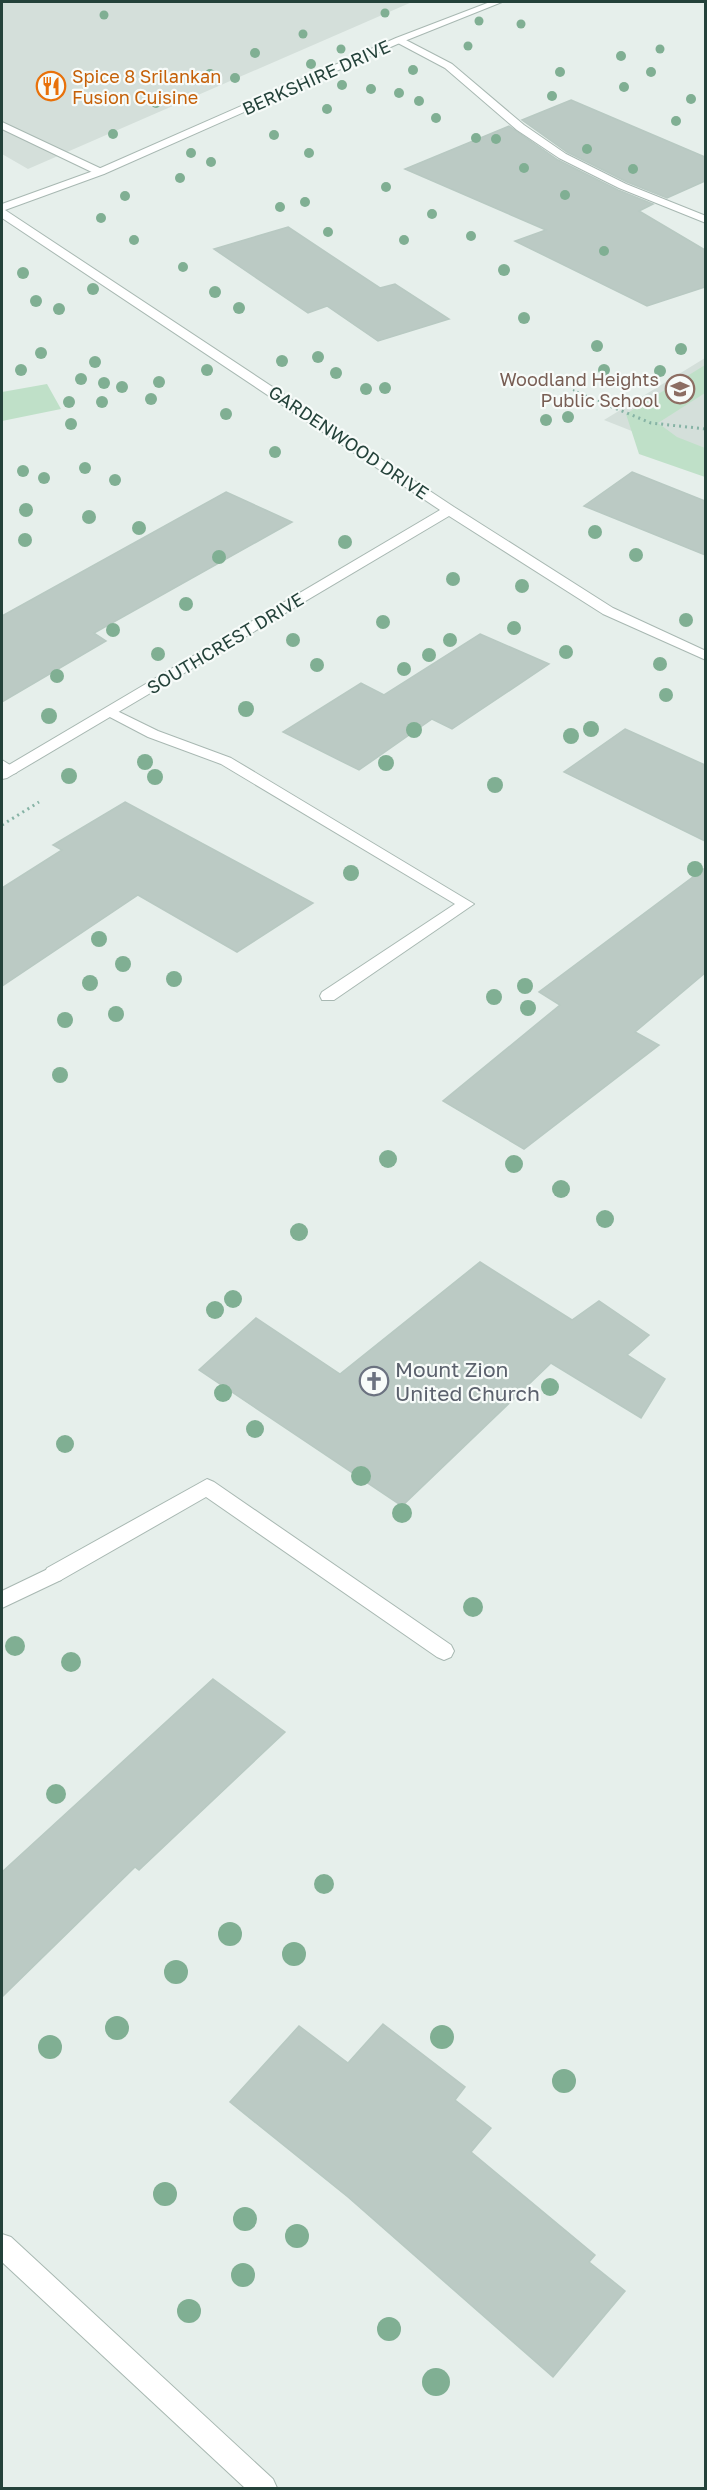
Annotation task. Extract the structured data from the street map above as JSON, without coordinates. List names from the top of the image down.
{
  "streets": {
    "street": ["BERKSHIRE DRIVE", "GARDENWOOD DRIVE", "SOUTHCREST DRIVE"]
  },
  "crossings": [
    ["GARDENWOOD DRIVE", "SOUTHCREST DRIVE"]
  ],
  "places": {
    "restaurant": ["Spice 8 Srilankan Fusion Cuisine"],
    "school or university": ["Woodland Heights Public School"],
    "church": ["Mount Zion United Church"]
  }
}
